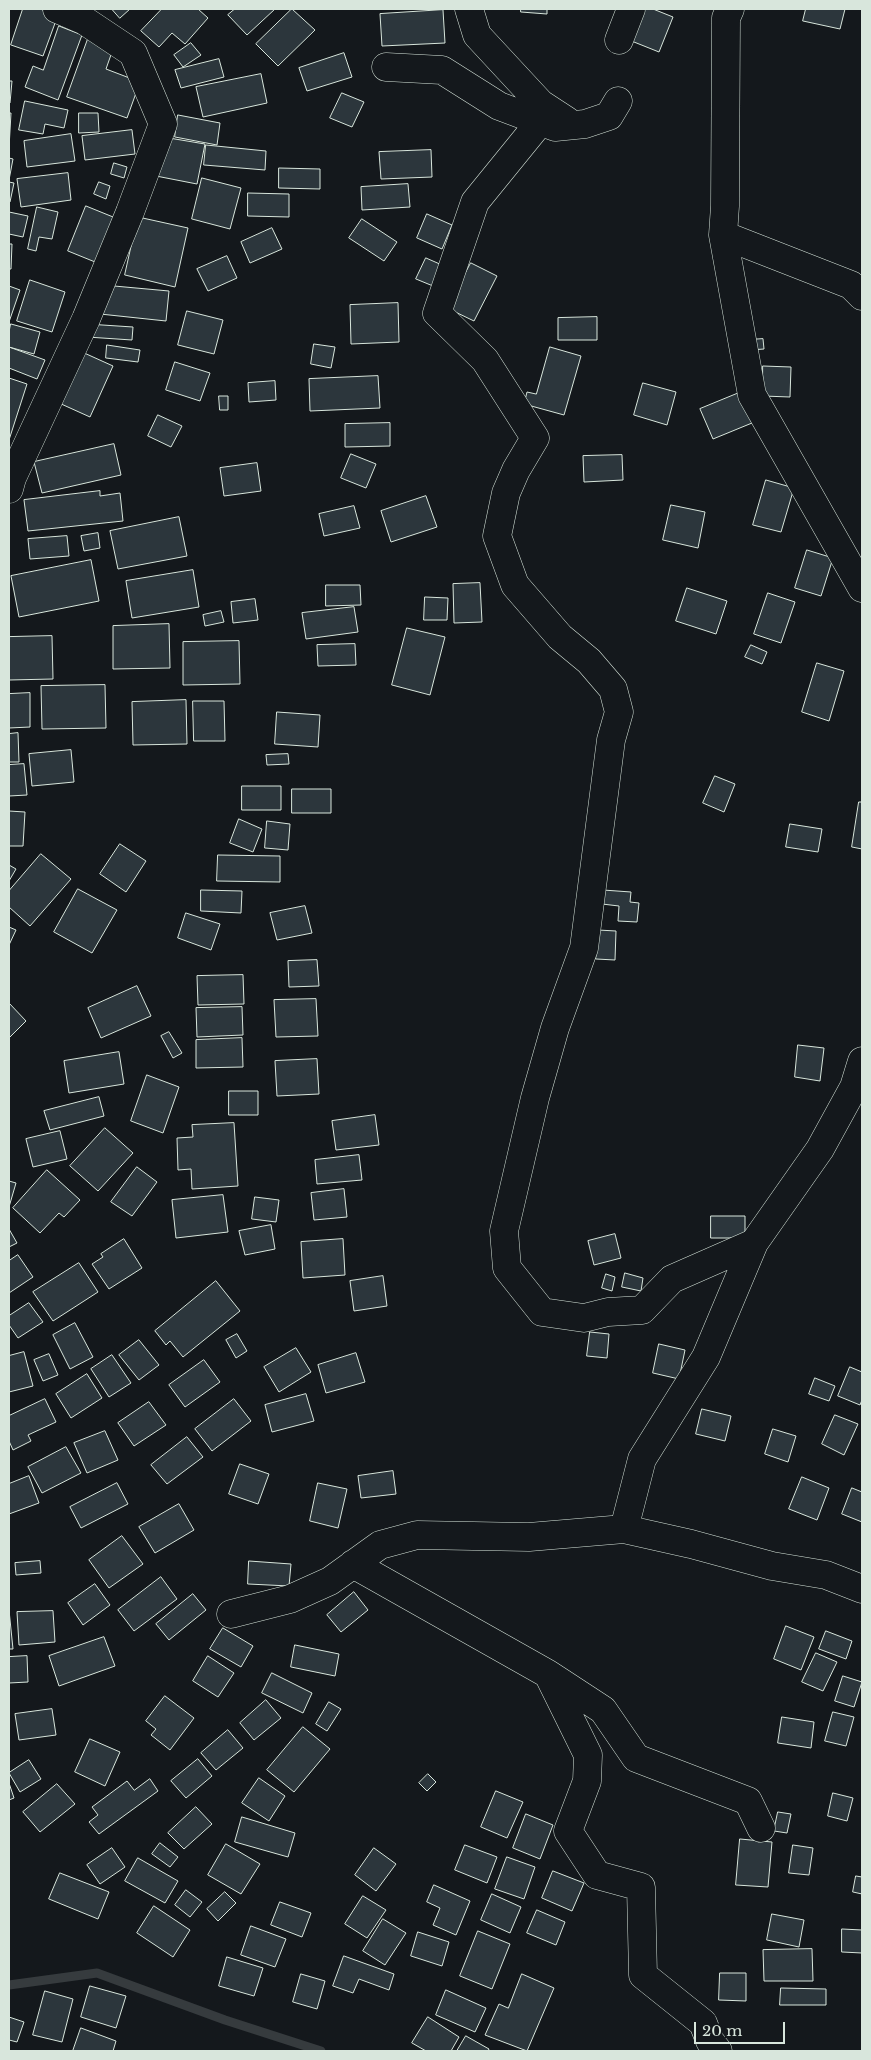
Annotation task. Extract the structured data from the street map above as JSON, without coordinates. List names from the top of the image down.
{
  "scale_bar": "20 m"
}
